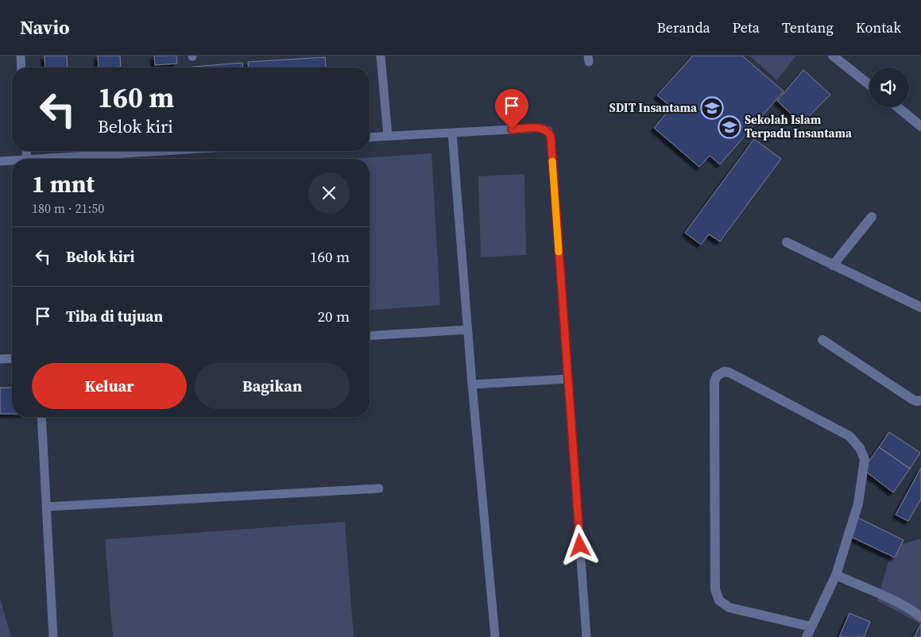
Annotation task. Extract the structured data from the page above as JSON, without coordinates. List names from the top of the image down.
{
  "places": {
    "school or university": ["SDIT Insantama", "Sekolah Islam Terpadu Insantama"]
  },
  "page": {
    "header": "Navio",
    "nav": [
      "Beranda",
      "Peta",
      "Tentang",
      "Kontak"
    ],
    "turn": ["160 m", "Belok kiri"],
    "heading": ["1 mnt", "180 m · 21:50"],
    "list": [
      {
        "name": "Belok kiri",
        "value": "160 m"
      },
      {
        "name": "Tiba di tujuan",
        "value": "20 m"
      }
    ],
    "buttons": ["Keluar", "Bagikan"]
  }
}
